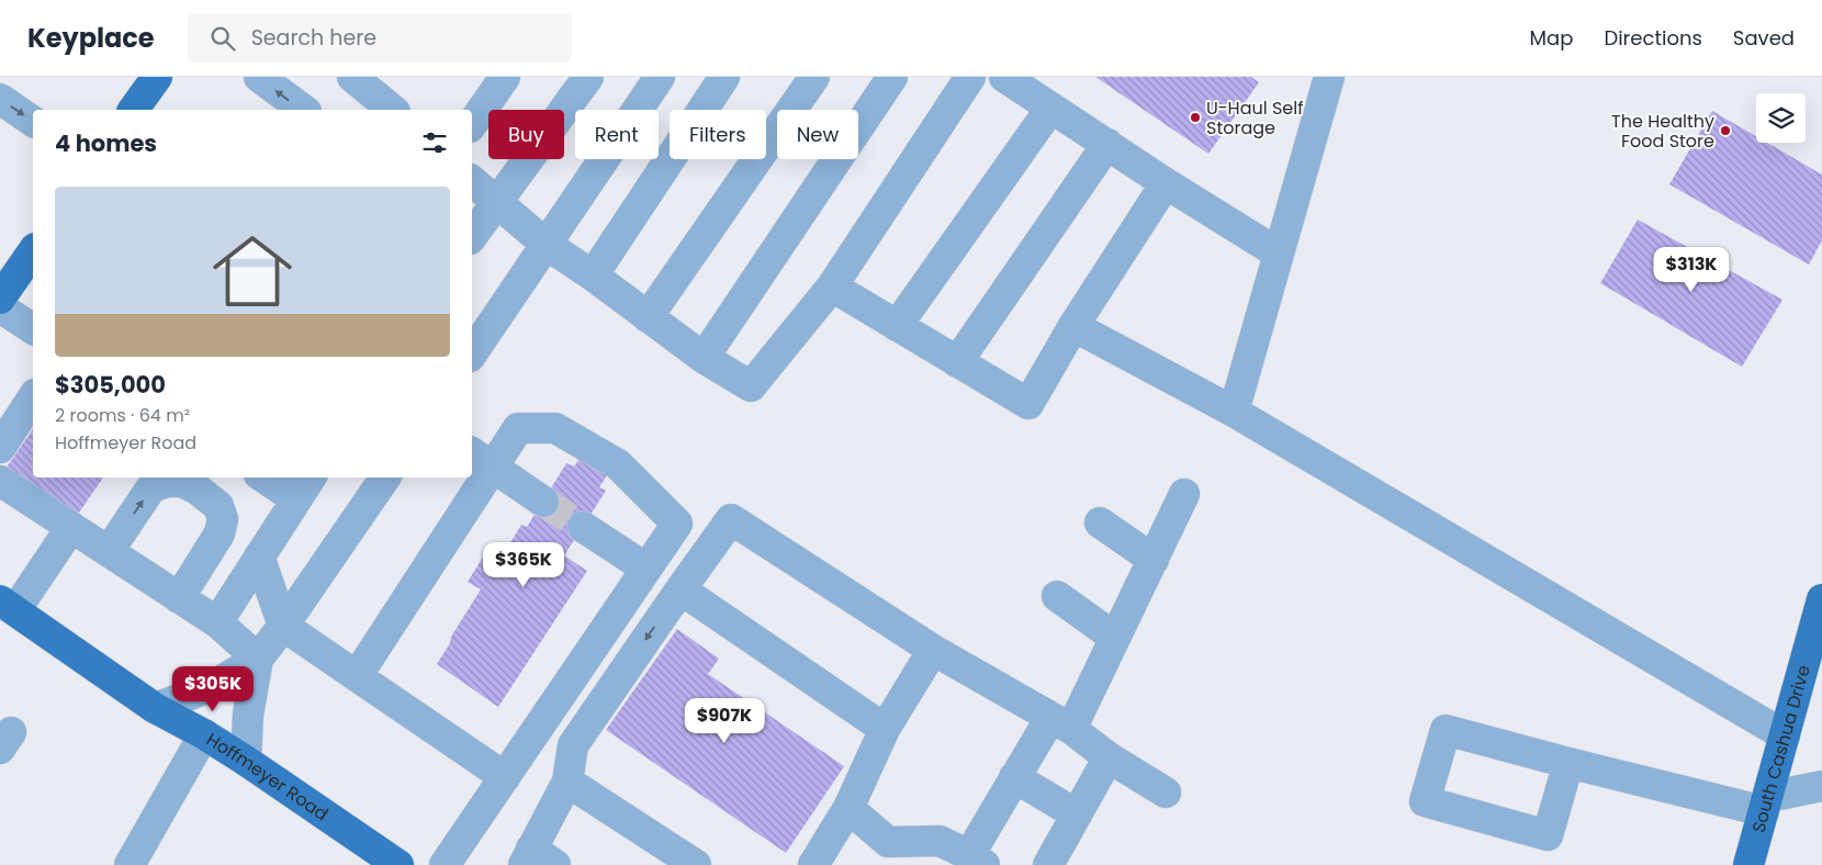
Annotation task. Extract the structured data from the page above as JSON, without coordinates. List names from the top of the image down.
{
  "streets": {
    "main road": ["South Cashua Drive", "Hoffmeyer Road"]
  },
  "places": ["U-Haul Self Storage", "The Healthy Food Store"],
  "page": {
    "header": "Keyplace",
    "search": "Search here",
    "nav": ["Map", "Directions", "Saved"],
    "chip": [
      "Buy",
      "Rent",
      "Filters",
      "New"
    ],
    "heading": "4 homes",
    "list": [
      {
        "name": "$305,000",
        "note": "2 rooms · 64 m² · Hoffmeyer Road"
      }
    ],
    "price": [
      "$313K",
      "$365K",
      "$305K",
      "$907K"
    ]
  }
}
